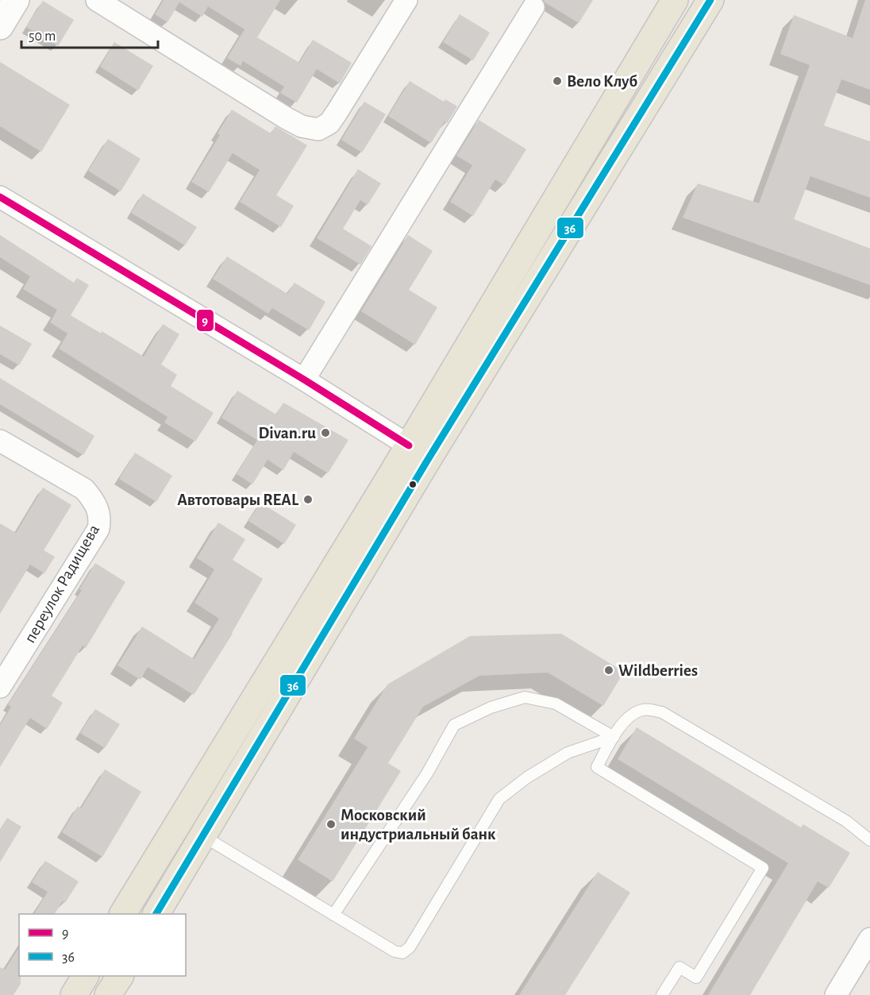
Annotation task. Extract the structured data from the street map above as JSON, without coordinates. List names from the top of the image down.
{
  "streets": {
    "street": ["переулок Радищева"]
  },
  "places": [
    "Вело Клуб",
    "Divan.ru",
    "Автотовары REAL",
    "Wildberries",
    "Московский индустриальный банк"
  ],
  "lines": ["transit line 36", "transit line 9"],
  "legend": ["9", "36"],
  "scale_bar": "50 m"
}
